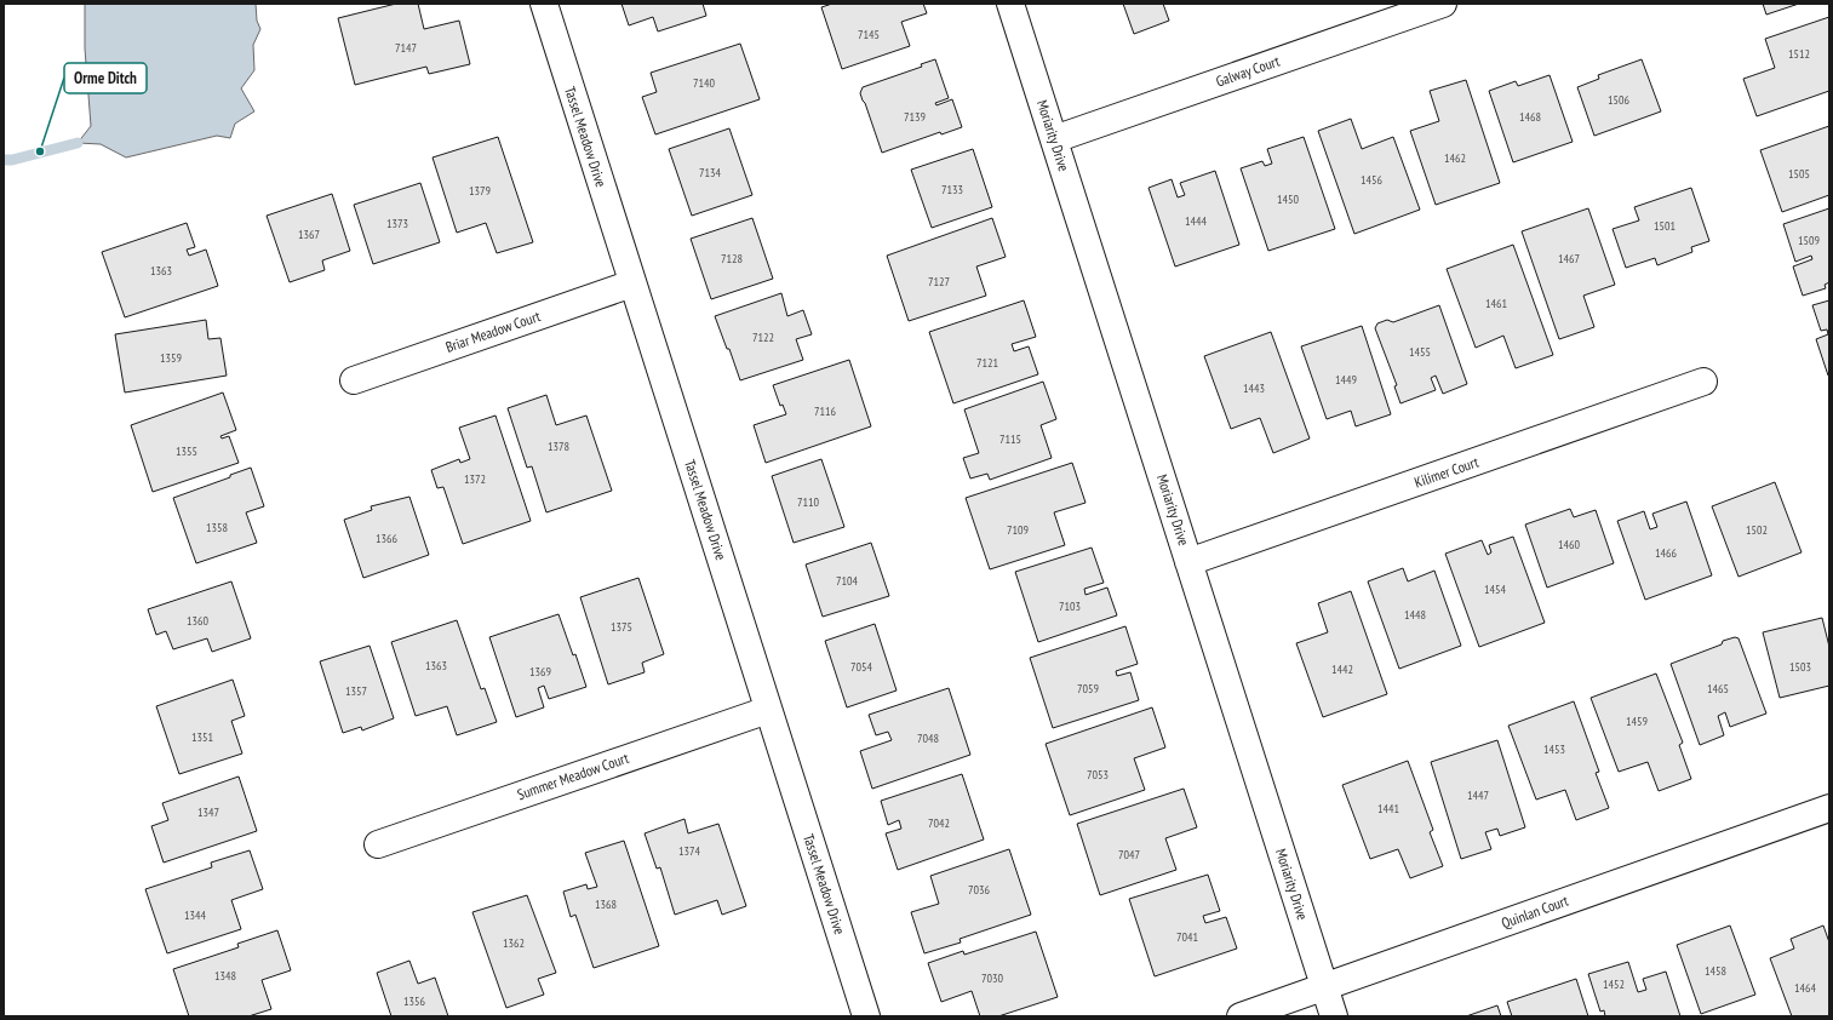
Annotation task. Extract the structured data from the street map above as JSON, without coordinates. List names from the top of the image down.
{
  "streets": {
    "street": [
      "Galway Court",
      "Moriarity Drive",
      "Tassel Meadow Drive",
      "Briar Meadow Court",
      "Kilimer Court",
      "Summer Meadow Court",
      "Quinlan Court"
    ]
  },
  "crossings": [
    ["Galway Court", "Moriarity Drive"],
    ["Moriarity Drive", "Kilimer Court"],
    ["Moriarity Drive", "Quinlan Court"],
    ["Tassel Meadow Drive", "Briar Meadow Court"],
    ["Tassel Meadow Drive", "Summer Meadow Court"]
  ],
  "places": ["Orme Ditch"],
  "house_numbers": [
    "7145",
    "7147",
    "1512",
    "7140",
    "1506",
    "7139",
    "1468",
    "1462",
    "7134",
    "1505",
    "1456",
    "7133",
    "1379",
    "1450",
    "1444",
    "1373",
    "1501",
    "1367",
    "1509",
    "7128",
    "1467",
    "1363",
    "7127",
    "1461",
    "7122",
    "1455",
    "1359",
    "7121",
    "1449",
    "1443",
    "7116",
    "7115",
    "1378",
    "1355",
    "1372",
    "7110",
    "1358",
    "7109",
    "1502",
    "1366",
    "1460",
    "1466",
    "7104",
    "1454",
    "7103",
    "1448",
    "1360",
    "1375",
    "1363",
    "7054",
    "1503",
    "1442",
    "1369",
    "7059",
    "1465",
    "1357",
    "1459",
    "1351",
    "7048",
    "1453",
    "7053",
    "1447",
    "1441",
    "1347",
    "7042",
    "1374",
    "7047",
    "7036",
    "1368",
    "1344",
    "7041",
    "1362",
    "1458",
    "1348",
    "7030",
    "1452",
    "1464",
    "1356"
  ]
}
